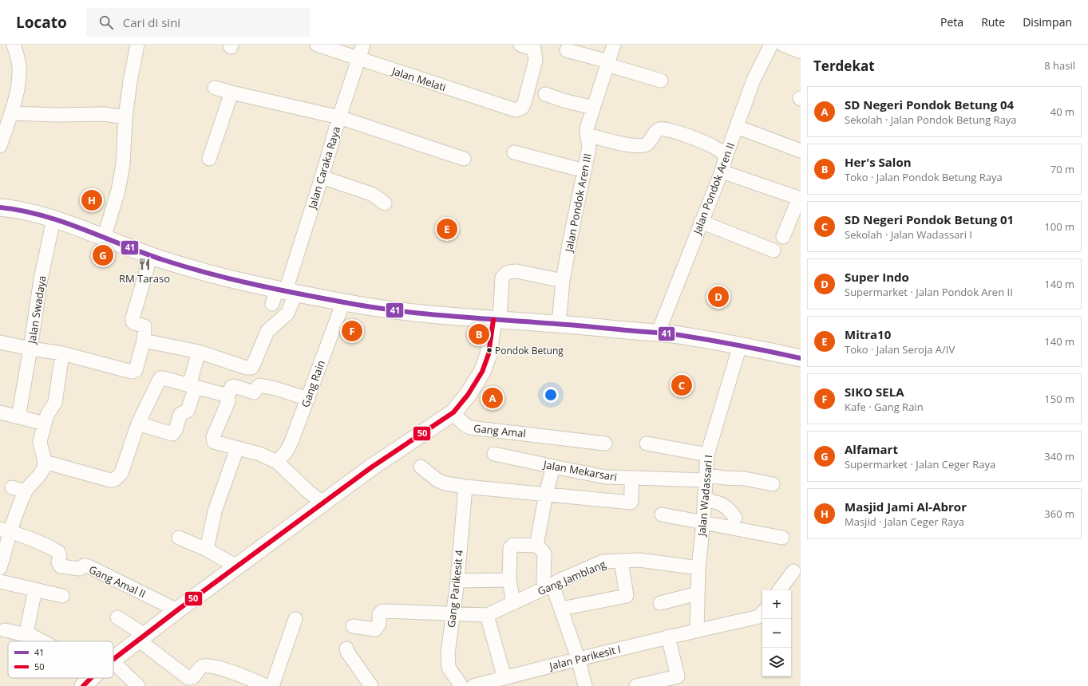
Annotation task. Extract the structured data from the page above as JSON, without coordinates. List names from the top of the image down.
{
  "streets": {
    "street": [
      "Jalan Melati",
      "Jalan Caraka Raya",
      "Jalan Pondok Aren II",
      "Jalan Pondok Aren III",
      "Jalan Swadaya",
      "Gang Rain",
      "Gang Amal",
      "Jalan Mekarsari",
      "Jalan Wadassari I",
      "Gang Jamblang",
      "Gang Amal II",
      "Gang Parikesit 4",
      "Jalan Parikesit I"
    ]
  },
  "crossings": [
    ["Jalan Melati", "Jalan Caraka Raya"],
    ["Jalan Mekarsari", "Jalan Wadassari I"],
    ["Jalan Wadassari I", "Gang Jamblang"],
    ["Jalan Wadassari I", "Jalan Parikesit I"]
  ],
  "places": {
    "restaurant": ["RM Taraso"],
    "other": ["Pondok Betung"]
  },
  "lines": ["transit line 41", "transit line 50"],
  "legend": ["41", "50"],
  "page": {
    "header": "Locato",
    "search": "Cari di sini",
    "nav": ["Peta", "Rute", "Disimpan"],
    "heading": ["Terdekat", "8 hasil"],
    "list": [
      {
        "mark": "A",
        "name": "SD Negeri Pondok Betung 04",
        "note": "Sekolah · Jalan Pondok Betung Raya",
        "value": "40 m"
      },
      {
        "mark": "B",
        "name": "Her's Salon",
        "note": "Toko · Jalan Pondok Betung Raya",
        "value": "70 m"
      },
      {
        "mark": "C",
        "name": "SD Negeri Pondok Betung 01",
        "note": "Sekolah · Jalan Wadassari I",
        "value": "100 m"
      },
      {
        "mark": "D",
        "name": "Super Indo",
        "note": "Supermarket · Jalan Pondok Aren II",
        "value": "140 m"
      },
      {
        "mark": "E",
        "name": "Mitra10",
        "note": "Toko · Jalan Seroja A/IV",
        "value": "140 m"
      },
      {
        "mark": "F",
        "name": "SIKO SELA",
        "note": "Kafe · Gang Rain",
        "value": "150 m"
      },
      {
        "mark": "G",
        "name": "Alfamart",
        "note": "Supermarket · Jalan Ceger Raya",
        "value": "340 m"
      },
      {
        "mark": "H",
        "name": "Masjid Jami Al-Abror",
        "note": "Masjid · Jalan Ceger Raya",
        "value": "360 m"
      }
    ],
    "pins": [
      "H",
      "E",
      "G",
      "D",
      "F",
      "B",
      "C",
      "A"
    ],
    "map_buttons": ["+", "−"]
  }
}
